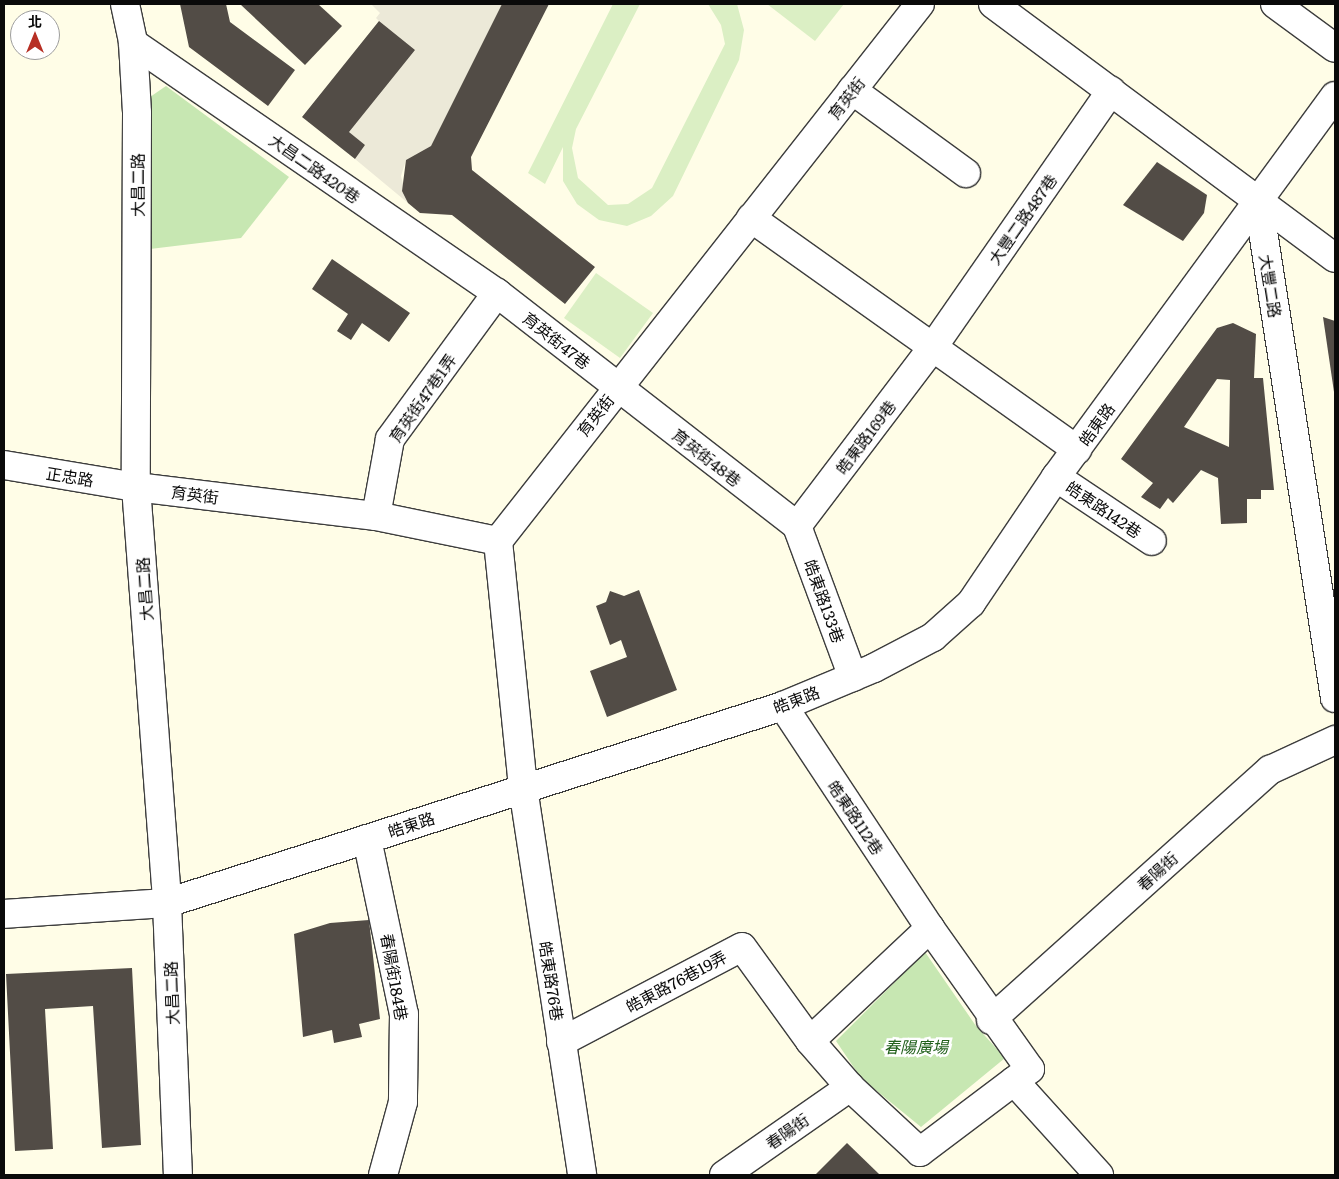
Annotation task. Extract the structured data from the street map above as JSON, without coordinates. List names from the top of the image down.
{
  "streets": {
    "street": [
      "育英街",
      "大昌二路420巷",
      "大昌二路",
      "大豐二路487巷",
      "大豐二路",
      "育英街47巷",
      "育英街47巷1弄",
      "皓東路",
      "皓東路169巷",
      "育英街48巷",
      "正忠路",
      "皓東路142巷",
      "皓東路133巷",
      "皓東路112巷",
      "春陽街",
      "春陽街184巷",
      "皓東路76巷",
      "皓東路76巷19弄"
    ]
  },
  "crossings": [
    ["育英街", "大昌二路"],
    ["育英街", "育英街47巷"],
    ["育英街", "育英街47巷1弄"],
    ["育英街", "育英街48巷"],
    ["育英街", "正忠路"],
    ["育英街", "皓東路76巷"],
    ["大昌二路420巷", "大昌二路"],
    ["大昌二路420巷", "育英街47巷"],
    ["大昌二路420巷", "育英街47巷1弄"],
    ["大昌二路", "皓東路"],
    ["大昌二路", "正忠路"],
    ["大豐二路487巷", "皓東路169巷"],
    ["大豐二路", "皓東路"],
    ["育英街47巷", "育英街47巷1弄"],
    ["育英街47巷", "育英街48巷"],
    ["皓東路", "皓東路142巷"],
    ["皓東路", "皓東路133巷"],
    ["皓東路", "皓東路112巷"],
    ["皓東路", "春陽街184巷"],
    ["皓東路", "皓東路76巷"],
    ["皓東路169巷", "育英街48巷"],
    ["皓東路169巷", "皓東路133巷"],
    ["育英街48巷", "皓東路133巷"],
    ["皓東路76巷", "皓東路76巷19弄"]
  ],
  "parks": ["春陽廣場"],
  "north": "top"
}
